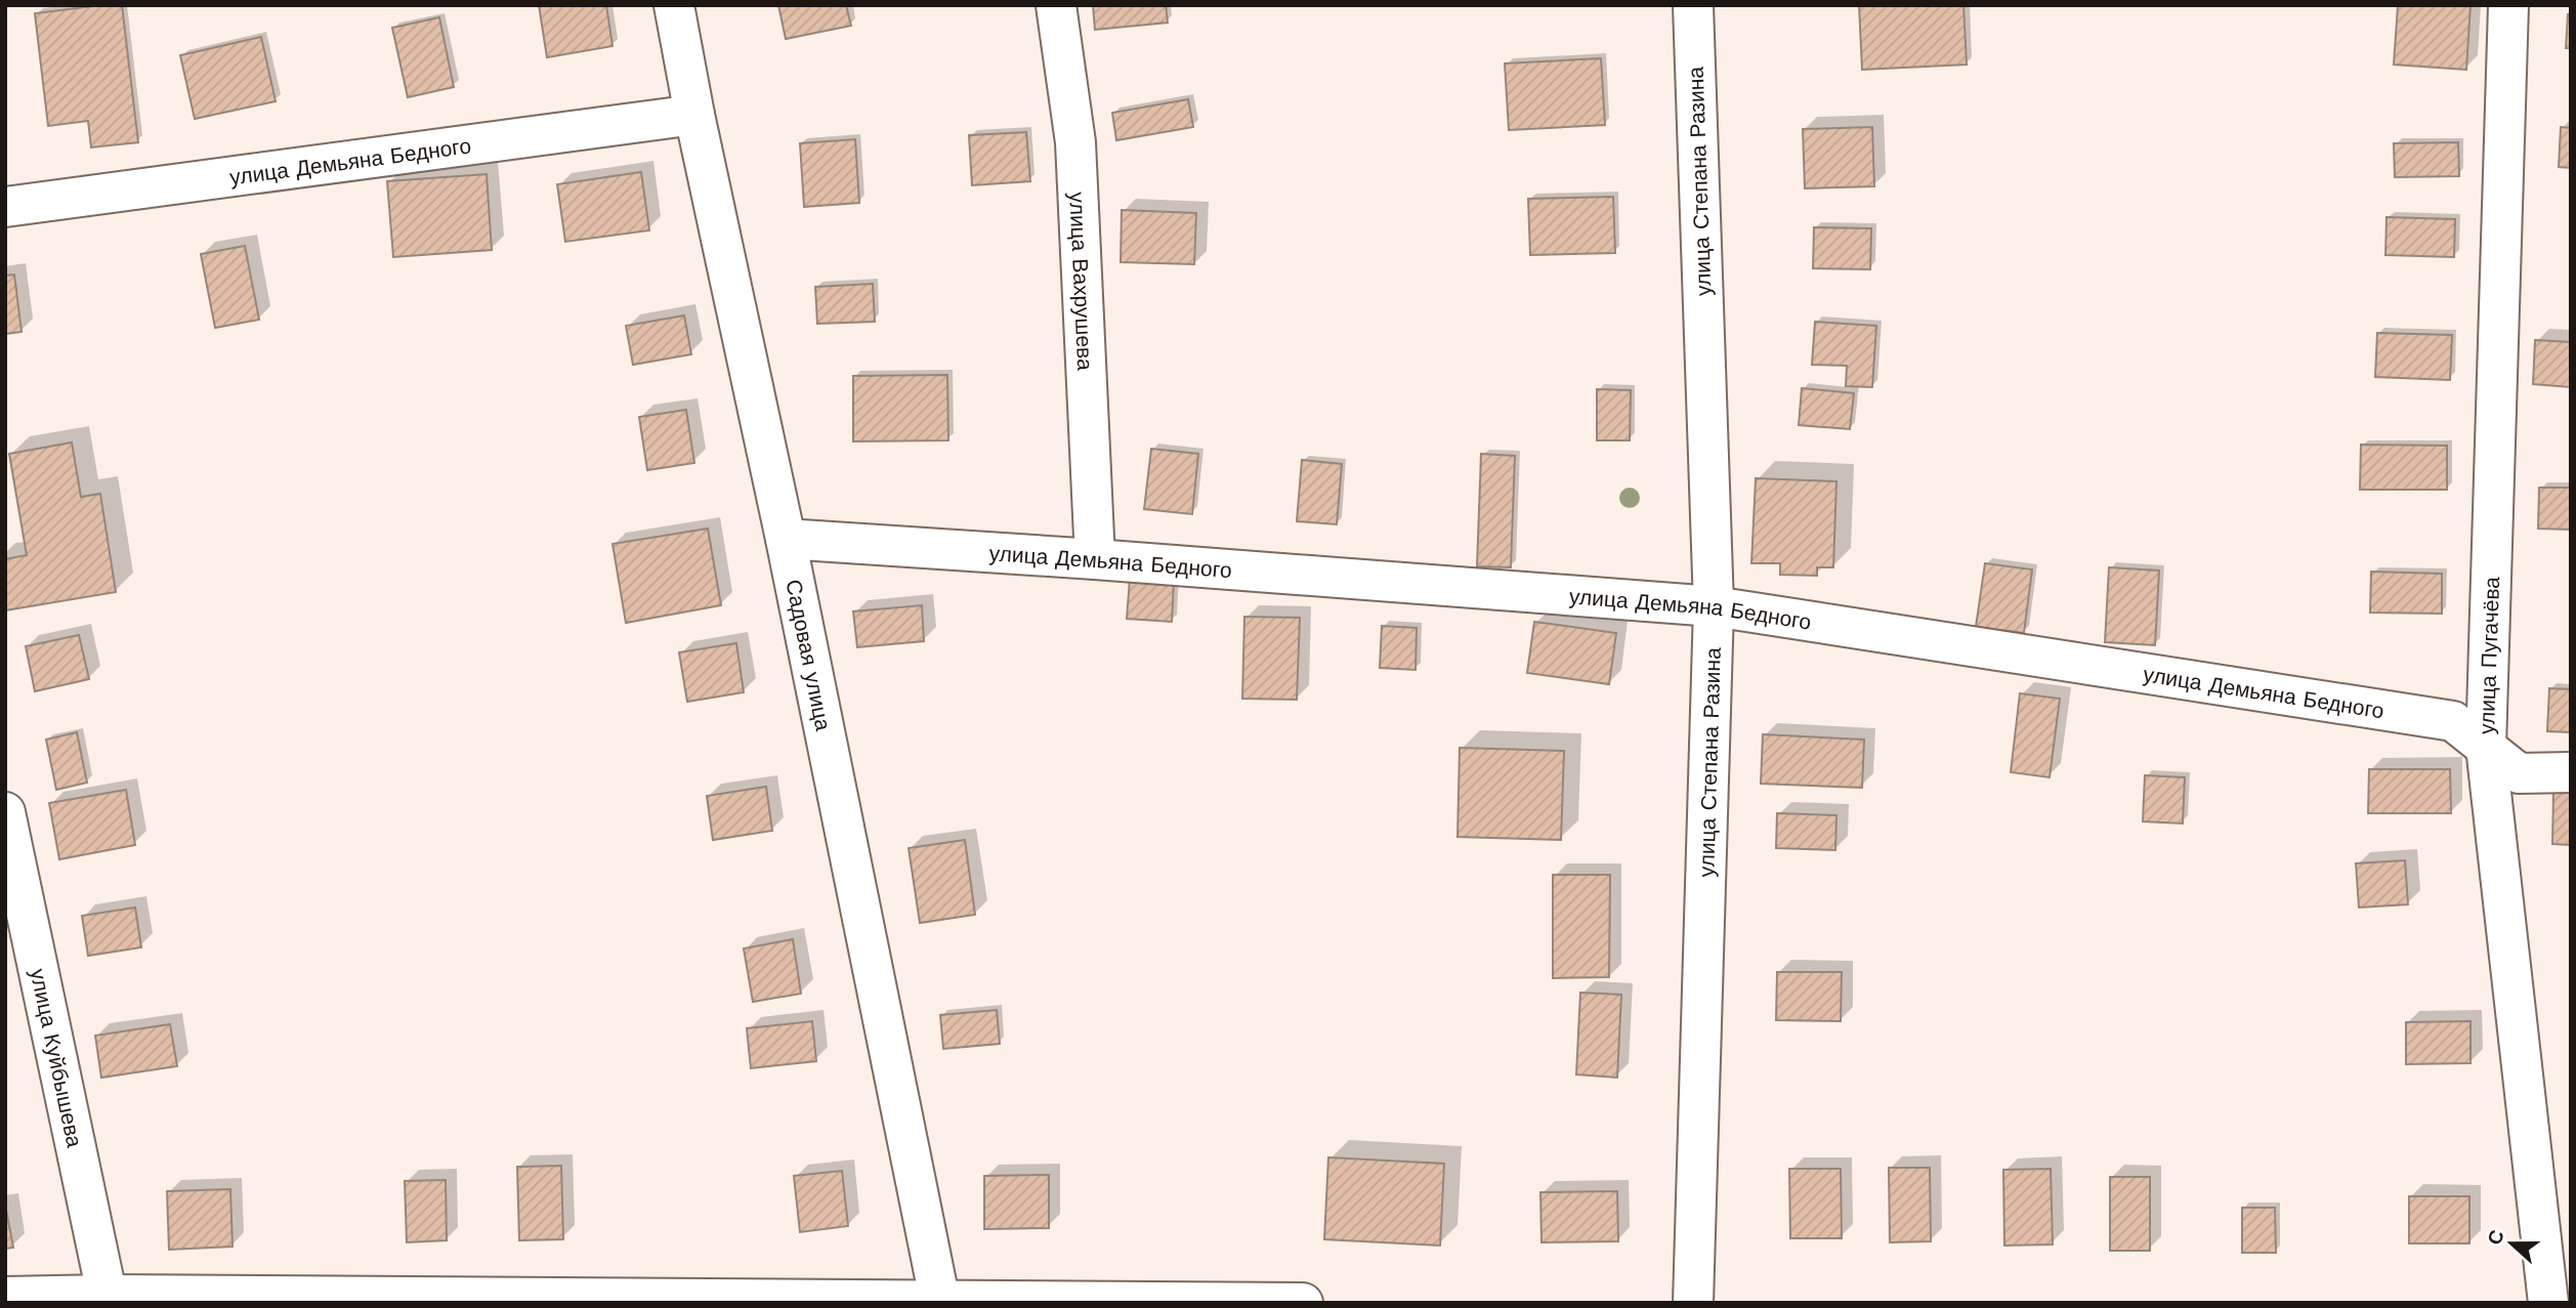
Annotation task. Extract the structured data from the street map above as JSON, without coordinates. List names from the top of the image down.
{
  "streets": {
    "street": [
      "улица Демьяна Бедного",
      "улица Степана Разина",
      "улица Вахрушева",
      "Садовая улица",
      "улица Пугачёва",
      "улица Куйбышева"
    ]
  },
  "crossings": [
    ["улица Демьяна Бедного", "улица Степана Разина"],
    ["улица Демьяна Бедного", "улица Вахрушева"],
    ["улица Демьяна Бедного", "Садовая улица"],
    ["улица Демьяна Бедного", "улица Пугачёва"]
  ],
  "north": "left"
}
